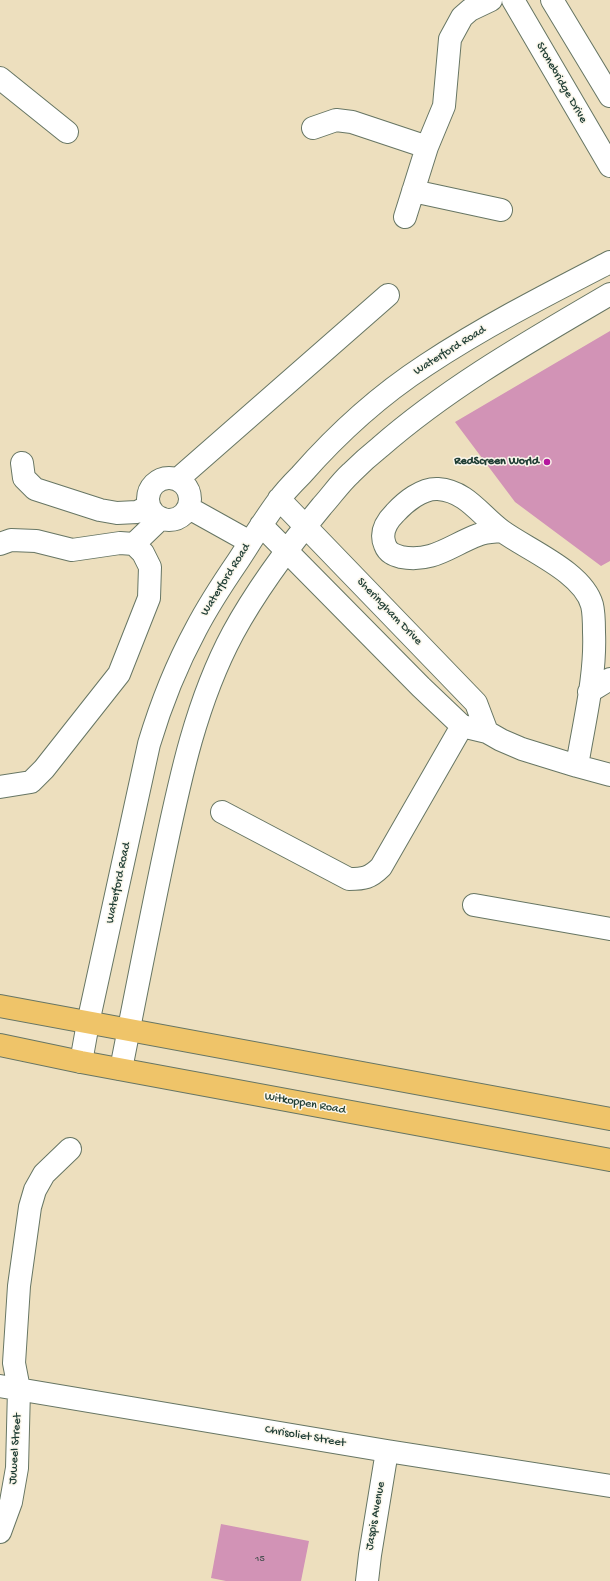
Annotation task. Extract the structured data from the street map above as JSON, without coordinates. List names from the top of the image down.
{
  "streets": {
    "main road": ["Witkoppen Road"],
    "street": [
      "Stonebridge Drive",
      "Waterford Road",
      "Sheringham Drive",
      "Chrisoliet Street",
      "Juweel Street",
      "Jaspis Avenue"
    ]
  },
  "crossings": [
    ["Waterford Road", "Sheringham Drive"],
    ["Waterford Road", "Witkoppen Road"],
    ["Chrisoliet Street", "Juweel Street"],
    ["Chrisoliet Street", "Jaspis Avenue"]
  ],
  "places": ["RedScreen World"],
  "house_numbers": ["15"]
}
